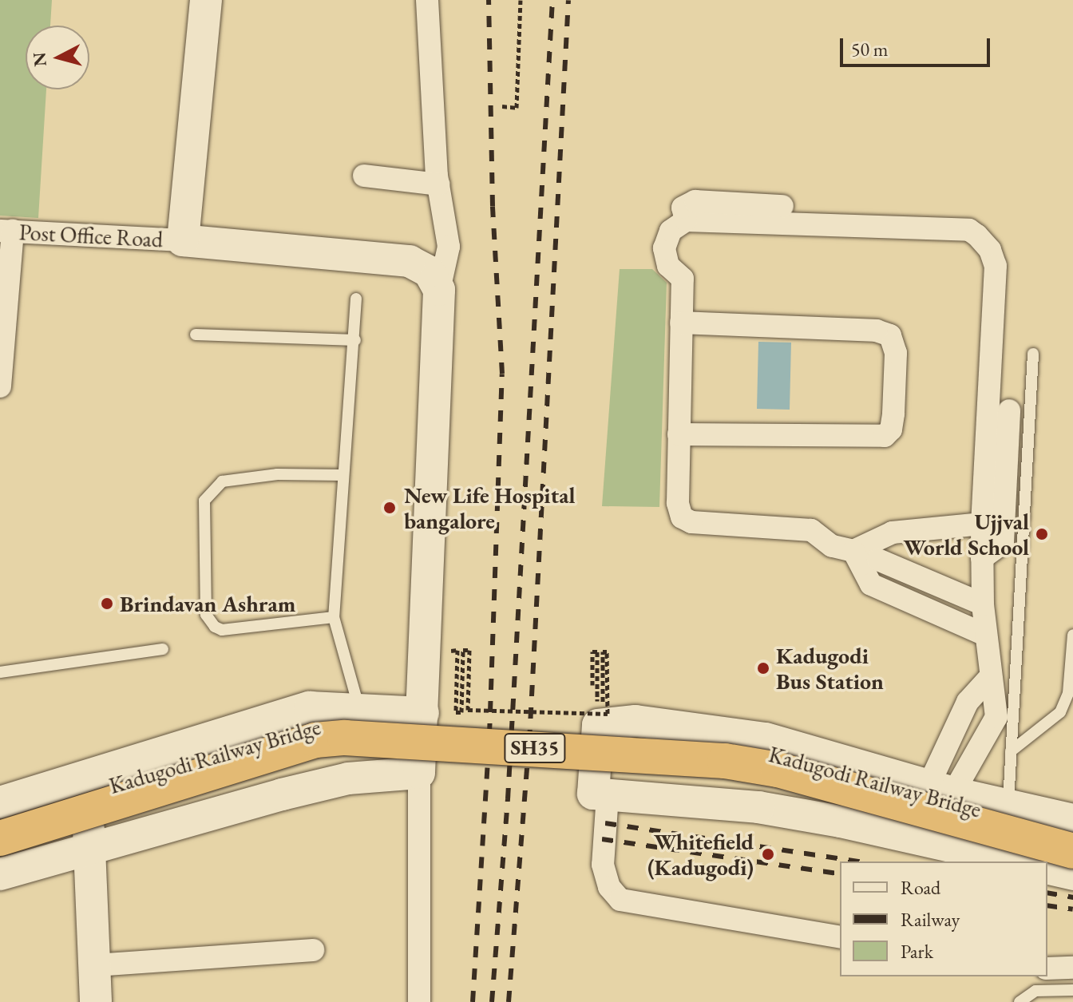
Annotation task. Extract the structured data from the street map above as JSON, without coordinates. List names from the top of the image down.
{
  "streets": {
    "main road": ["SH35", "Kadugodi Railway Bridge"],
    "street": ["Post Office Road"]
  },
  "places": [
    "New Life Hospital bangalore",
    "Ujjval World School",
    "Brindavan Ashram",
    "Kadugodi Bus Station",
    "Whitefield (Kadugodi)"
  ],
  "legend": ["Road", "Railway", "Park"],
  "scale_bar": "50 m",
  "north": "left"
}
